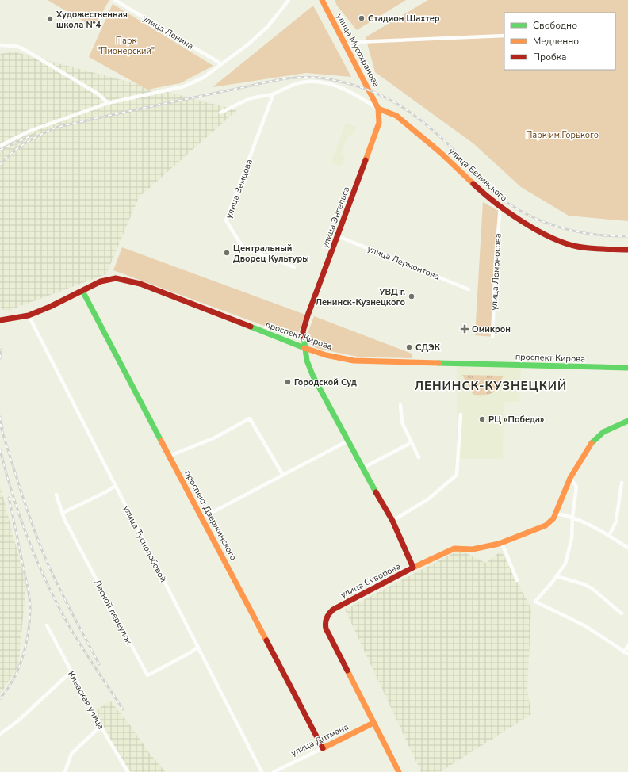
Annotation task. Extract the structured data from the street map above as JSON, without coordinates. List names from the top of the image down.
{
  "streets": {
    "street": [
      "улица Ленина",
      "улица Мусохранова",
      "улица Белинского",
      "улица Земцова",
      "улица Энгельса",
      "улица Лермонтова",
      "улица Ломоносова",
      "проспект Кирова",
      "проспект Дзержинского",
      "улица Туснолобовой",
      "улица Суворова",
      "Лесной переулок",
      "Киевская улица",
      "улица Дитмана"
    ]
  },
  "crossings": [
    ["улица Мусохранова", "улица Белинского"],
    ["улица Мусохранова", "улица Энгельса"],
    ["улица Белинского", "улица Энгельса"],
    ["улица Белинского", "улица Ломоносова"],
    ["улица Энгельса", "улица Лермонтова"],
    ["улица Энгельса", "улица Суворова"],
    ["проспект Кирова", "проспект Дзержинского"],
    ["проспект Кирова", "улица Туснолобовой"],
    ["проспект Кирова", "улица Суворова"],
    ["проспект Дзержинского", "улица Дитмана"],
    ["улица Туснолобовой", "Лесной переулок"],
    ["улица Суворова", "улица Дитмана"]
  ],
  "districts": ["ЛЕНИНСК-КУЗНЕЦКИЙ"],
  "parks": ["Парк \"Пионерский\"", "Парк им.Горького"],
  "places": {
    "other": [
      "Стадион Шахтер",
      "Художественная школа №4",
      "Центральный Дворец Культуры",
      "УВД г. Ленинск-Кузнецкого",
      "СДЭК",
      "Городской Суд",
      "РЦ «Победа»"
    ],
    "health": ["Омикрон"]
  },
  "legend": ["Свободно", "Медленно", "Пробка"]
}
